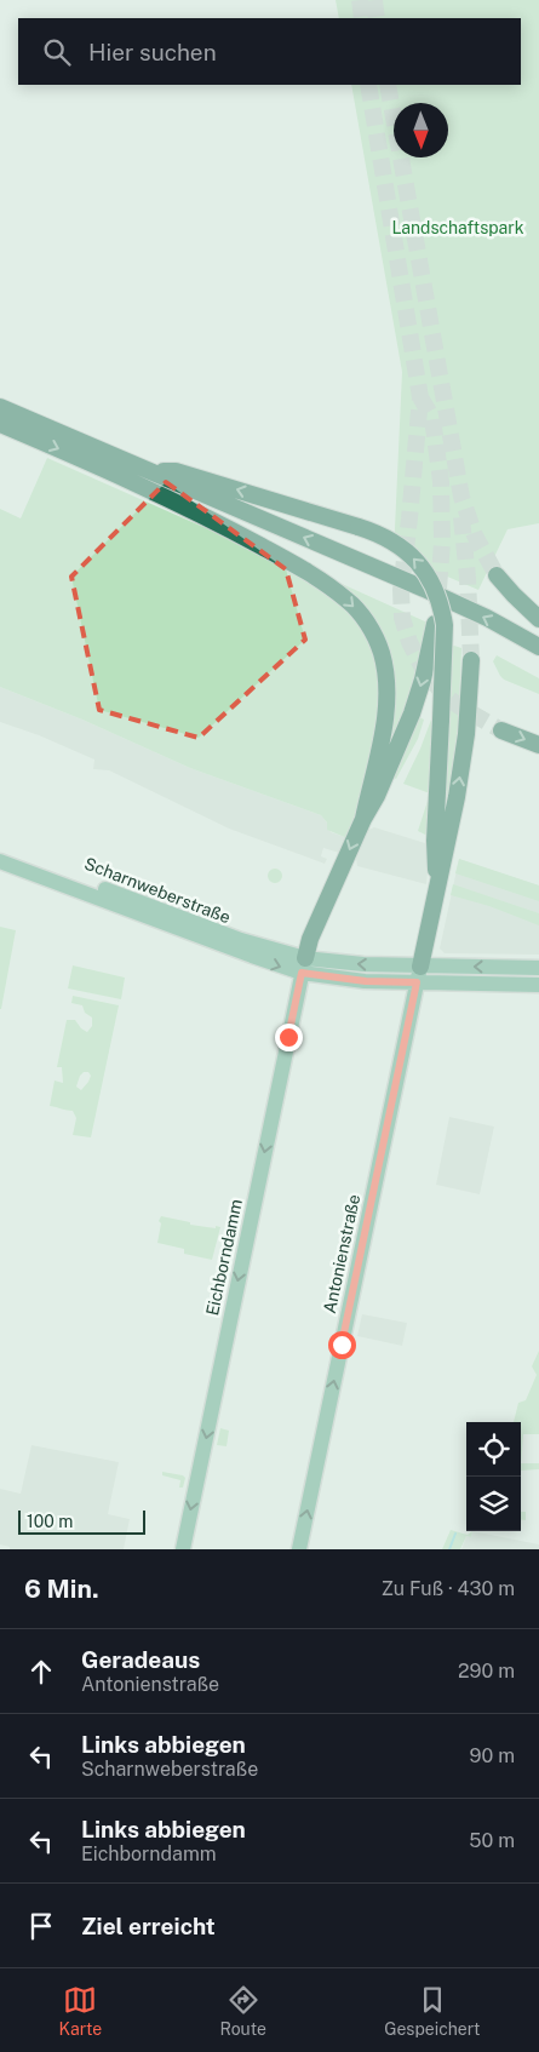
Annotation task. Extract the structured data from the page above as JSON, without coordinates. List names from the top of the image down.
{
  "streets": {
    "main road": ["Scharnweberstraße", "Antonienstraße", "Eichborndamm"]
  },
  "crossings": [
    ["Scharnweberstraße", "Antonienstraße"],
    ["Scharnweberstraße", "Eichborndamm"]
  ],
  "one_way": ["Antonienstraße", "Eichborndamm"],
  "parks": ["Landschaftspark"],
  "scale_bar": "100 m",
  "north": "bottom",
  "page": {
    "search": "Hier suchen",
    "scale": "100 m",
    "heading": ["6 Min.", "Zu Fuß · 430 m"],
    "list": [
      ["Geradeaus", "Antonienstraße", "290 m"],
      ["Links abbiegen", "Scharnweberstraße", "90 m"],
      ["Links abbiegen", "Eichborndamm", "50 m"],
      "Ziel erreicht"
    ],
    "nav": ["Karte", "Route", "Gespeichert"]
  }
}
